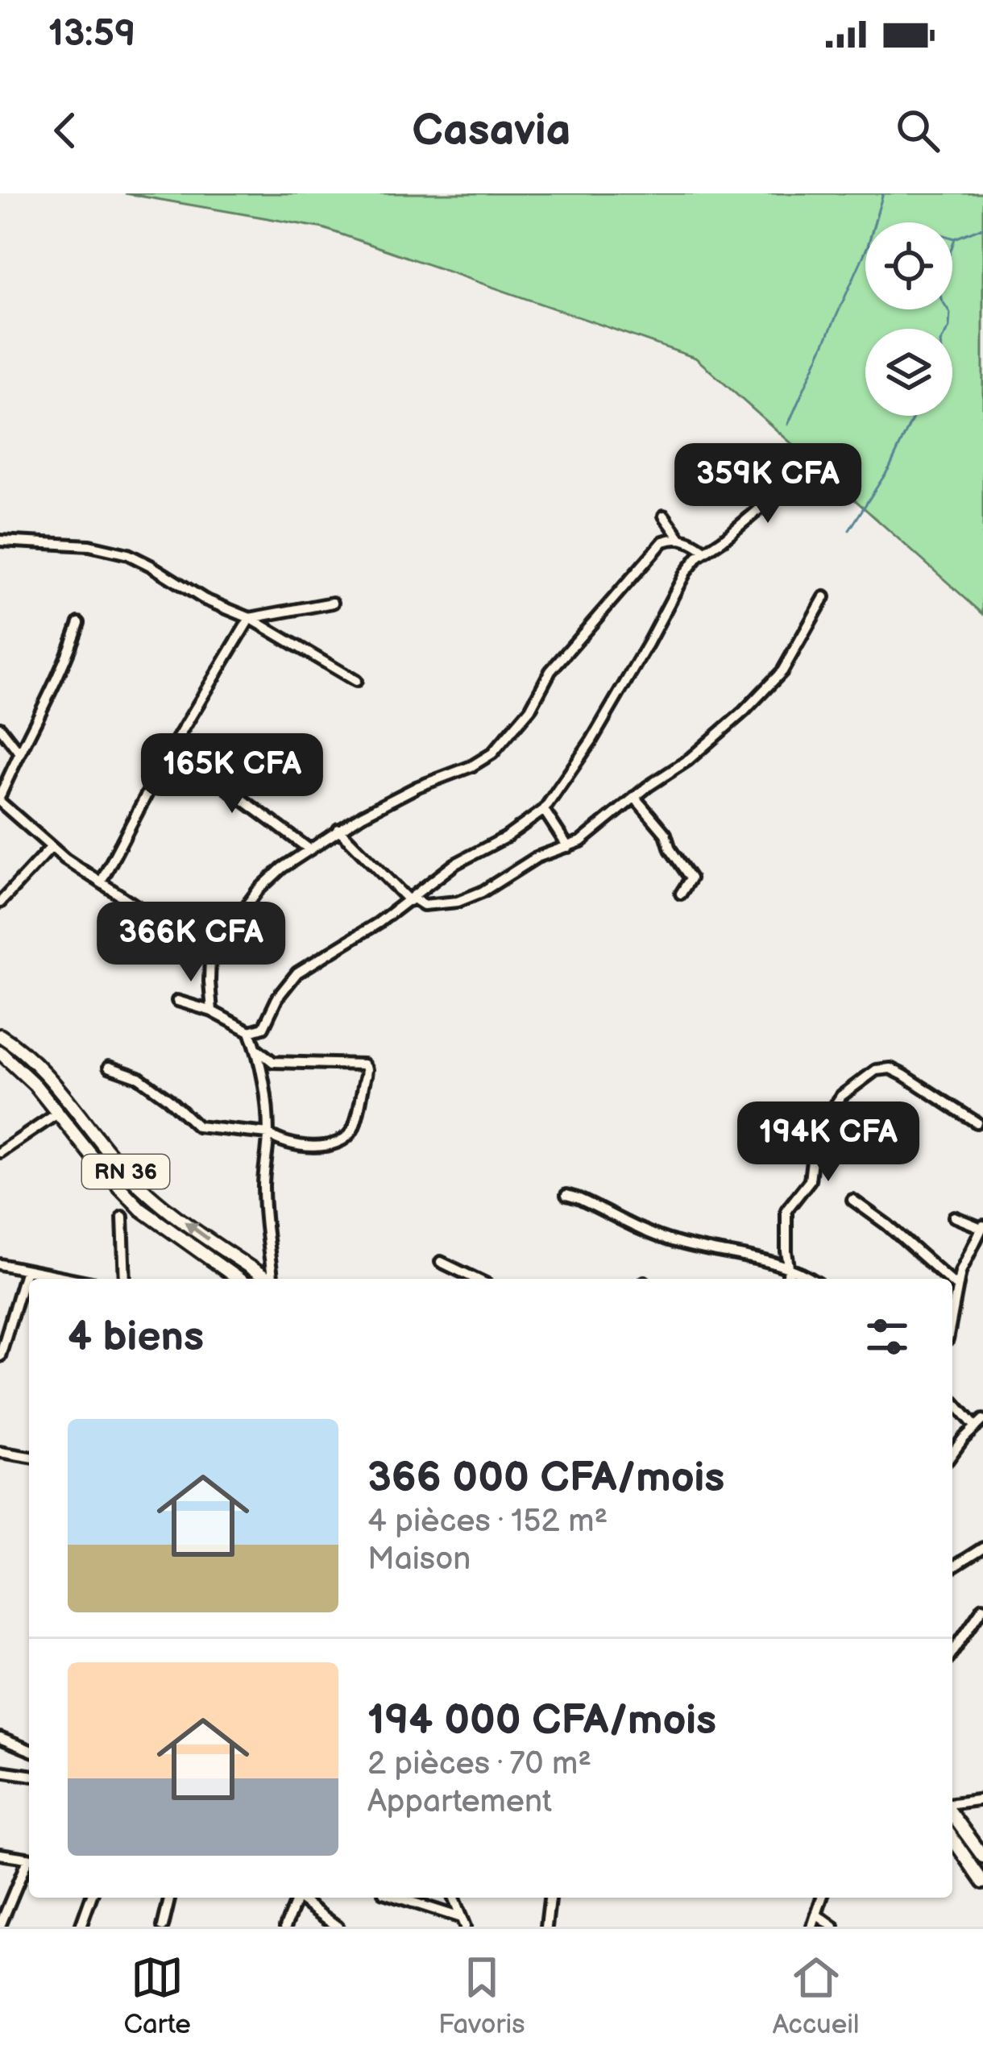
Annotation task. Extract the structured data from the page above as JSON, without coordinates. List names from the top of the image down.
{
  "streets": {
    "main road": ["RN 36"]
  },
  "page": {
    "status": "13:59",
    "header": "Casavia",
    "price": [
      "359K CFA",
      "165K CFA",
      "366K CFA",
      "194K CFA"
    ],
    "heading": "4 biens",
    "list": [
      {
        "name": "366 000 CFA/mois",
        "note": "4 pièces · 152 m² · Maison"
      },
      {
        "name": "194 000 CFA/mois",
        "note": "2 pièces · 70 m² · Appartement"
      }
    ],
    "tabs": ["Carte", "Favoris", "Accueil"]
  }
}
